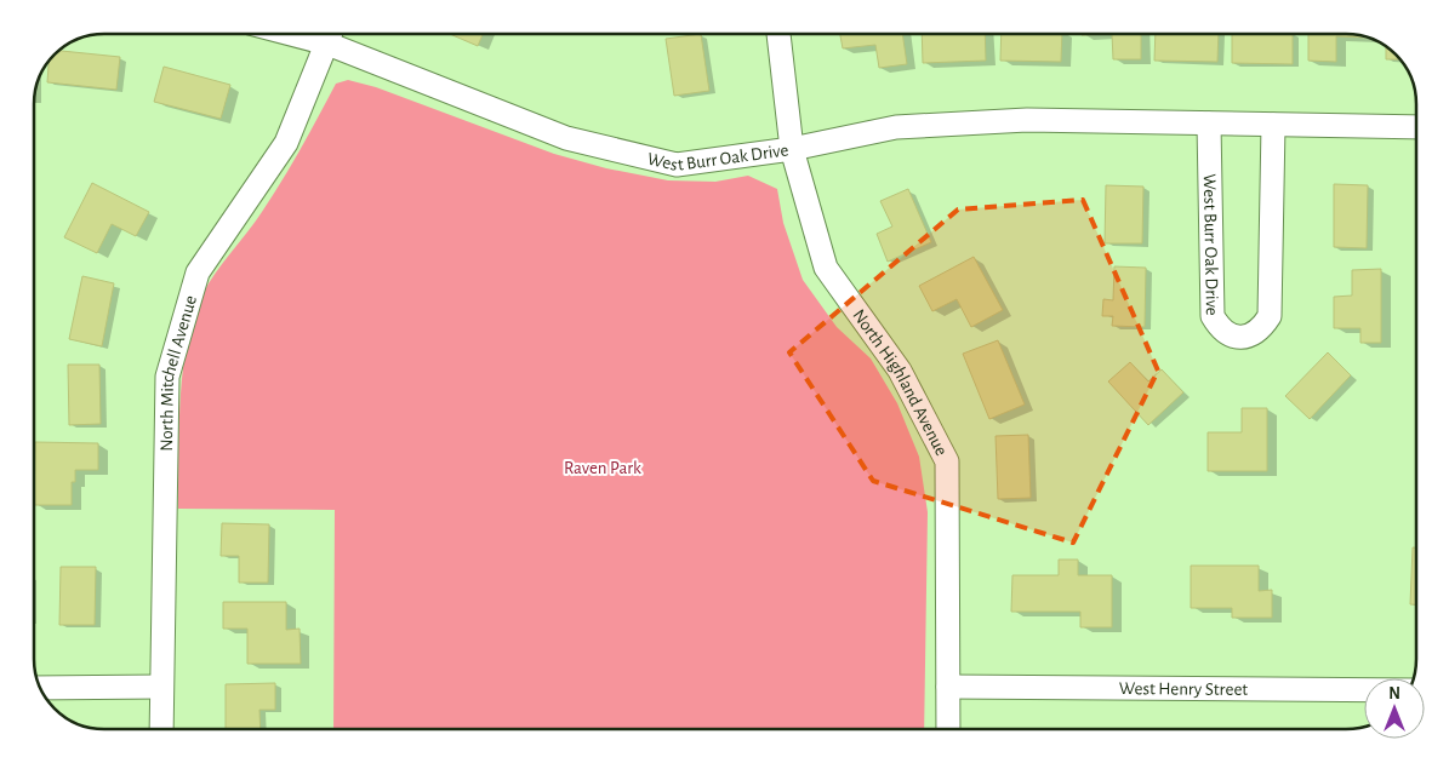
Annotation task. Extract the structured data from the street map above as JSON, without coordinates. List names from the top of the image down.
{
  "streets": {
    "street": [
      "West Burr Oak Drive",
      "North Mitchell Avenue",
      "North Highland Avenue",
      "West Henry Street"
    ]
  },
  "crossings": [
    ["West Burr Oak Drive", "North Highland Avenue"],
    ["North Highland Avenue", "West Henry Street"]
  ],
  "parks": ["Raven Park"],
  "north": "top"
}
